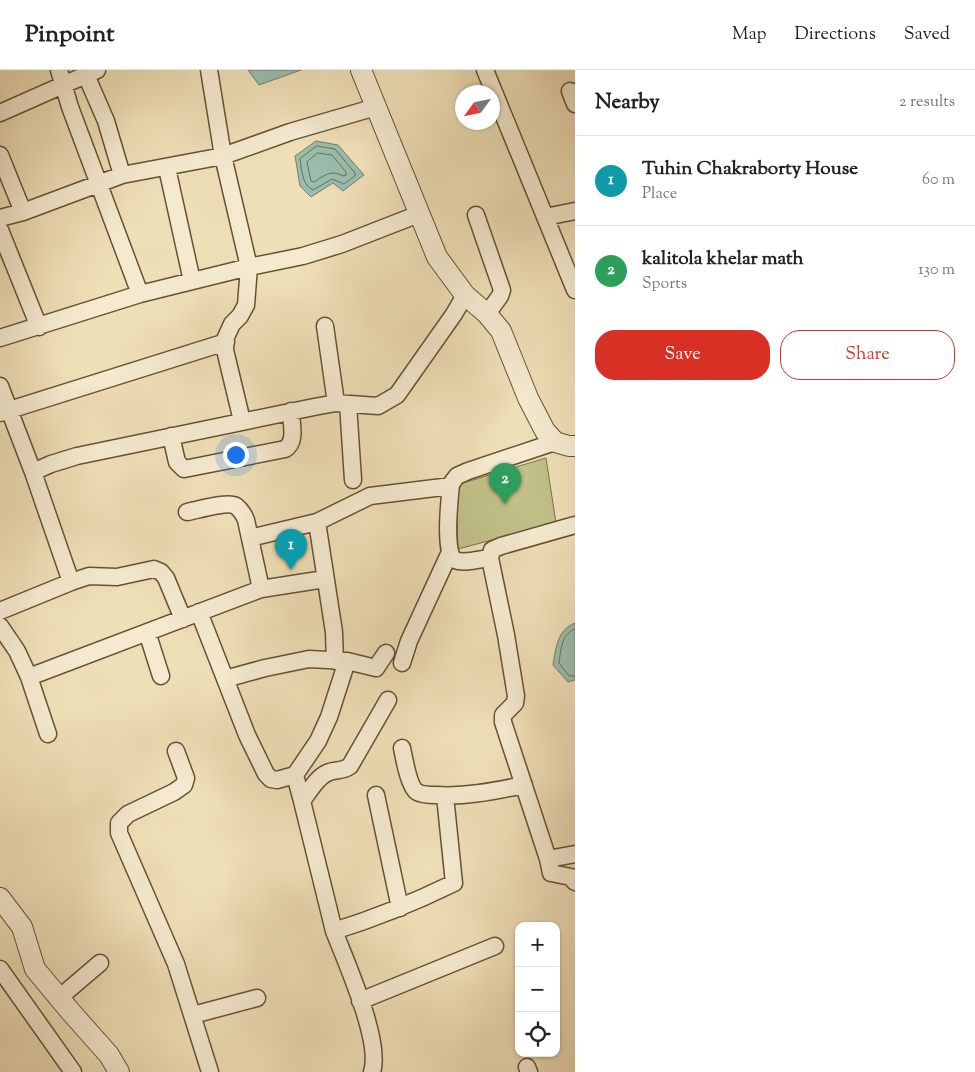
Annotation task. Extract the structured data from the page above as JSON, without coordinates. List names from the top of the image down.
{
  "north": "bottom left",
  "page": {
    "header": "Pinpoint",
    "nav": ["Map", "Directions", "Saved"],
    "heading": ["Nearby", "2 results"],
    "list": [
      {
        "mark": "1",
        "name": "Tuhin Chakraborty House",
        "note": "Place",
        "value": "60 m"
      },
      {
        "mark": "2",
        "name": "kalitola khelar math",
        "note": "Sports",
        "value": "130 m"
      }
    ],
    "buttons": ["Save", "Share"],
    "pins": ["2", "1"],
    "map_buttons": ["+", "−"]
  }
}
